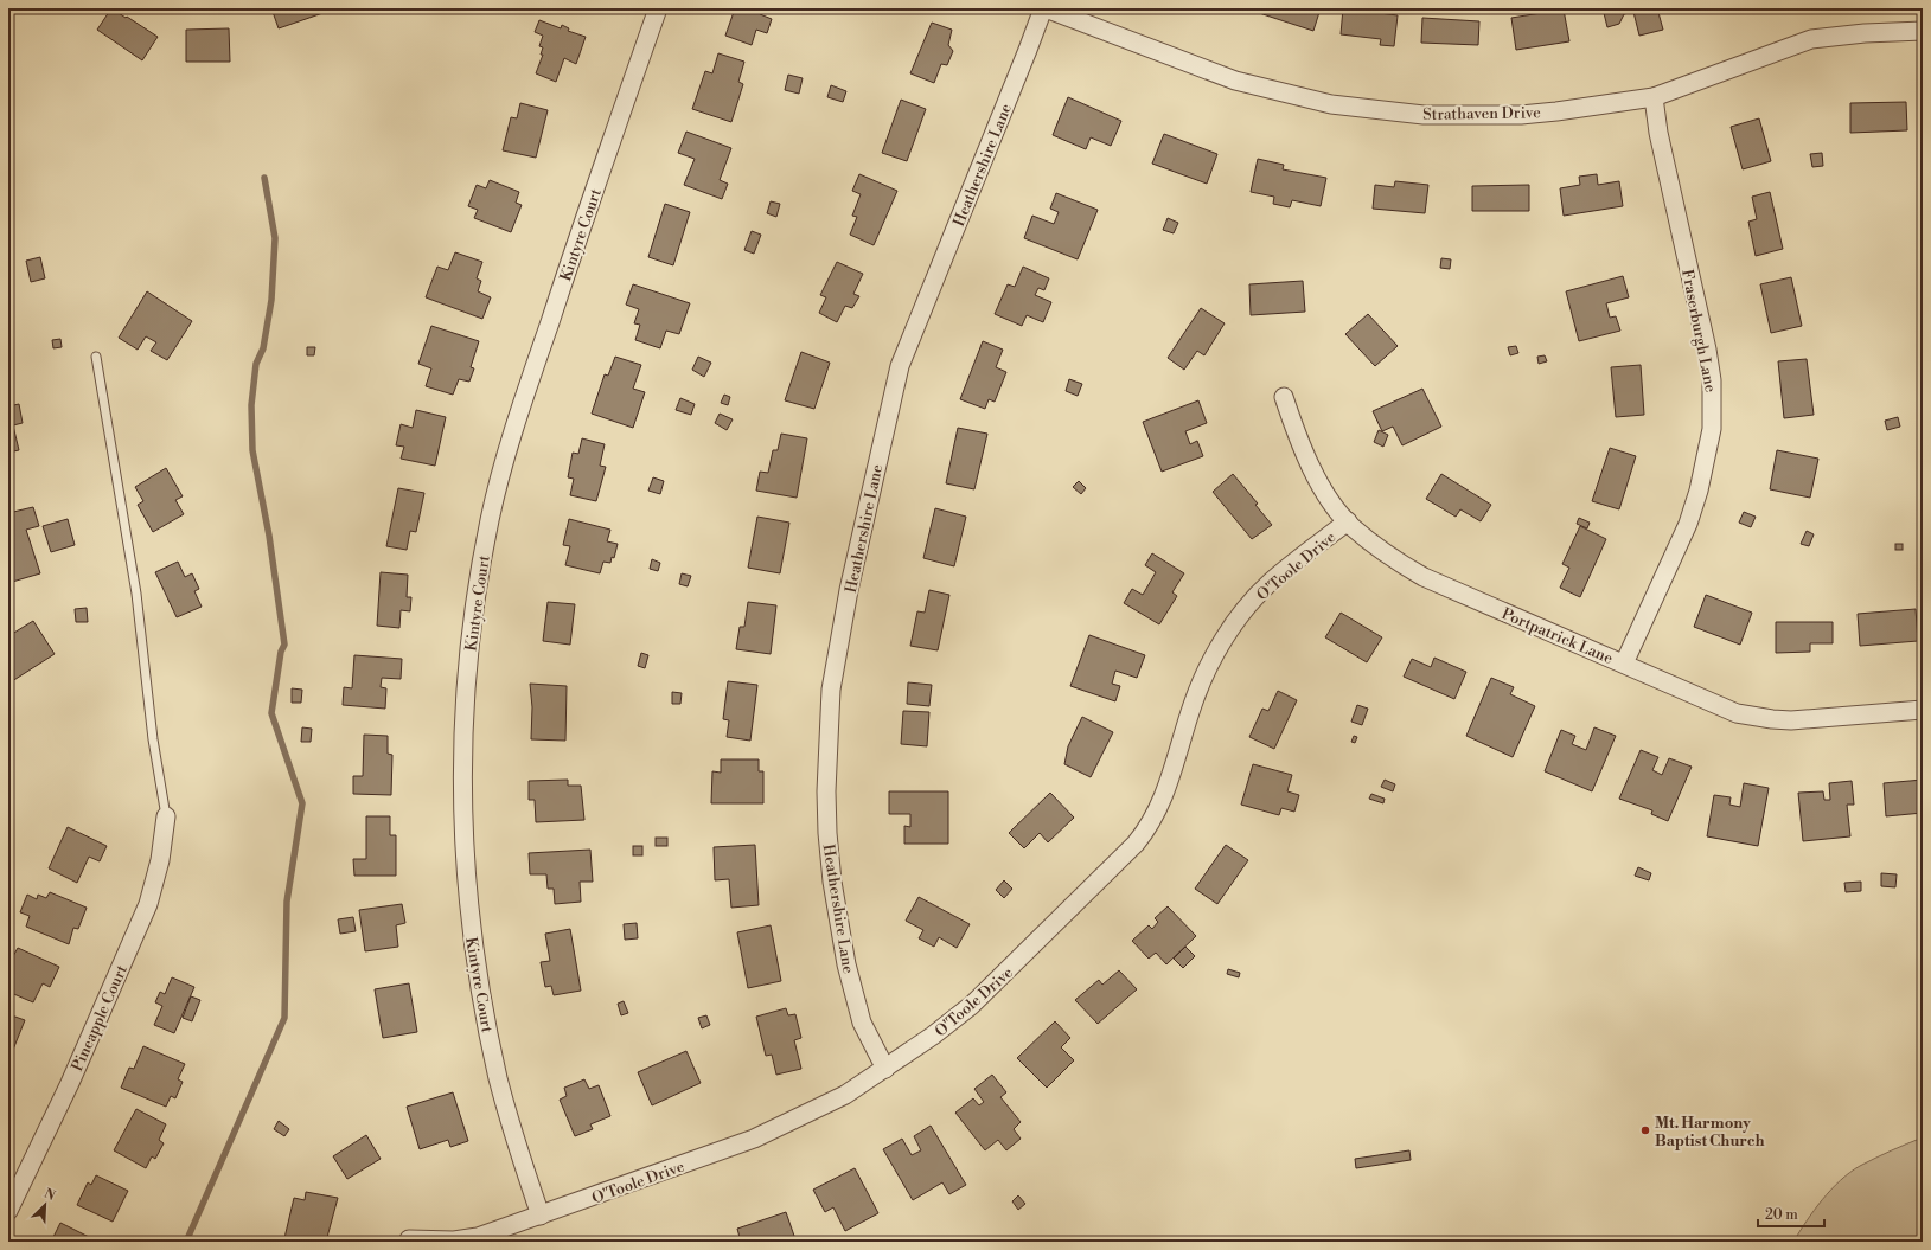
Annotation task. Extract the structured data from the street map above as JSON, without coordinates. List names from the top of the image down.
{
  "streets": {
    "street": [
      "Strathaven Drive",
      "Heathershire Lane",
      "Kintyre Court",
      "Fraserburgh Lane",
      "O'Toole Drive",
      "Portpatrick Lane",
      "Pineapple Court"
    ]
  },
  "crossings": [
    ["Strathaven Drive", "Heathershire Lane"],
    ["Strathaven Drive", "Fraserburgh Lane"],
    ["Heathershire Lane", "O'Toole Drive"],
    ["Kintyre Court", "O'Toole Drive"],
    ["Fraserburgh Lane", "Portpatrick Lane"],
    ["O'Toole Drive", "Portpatrick Lane"]
  ],
  "places": ["Mt. Harmony Baptist Church"],
  "scale_bar": "20 m",
  "north": "top right"
}
